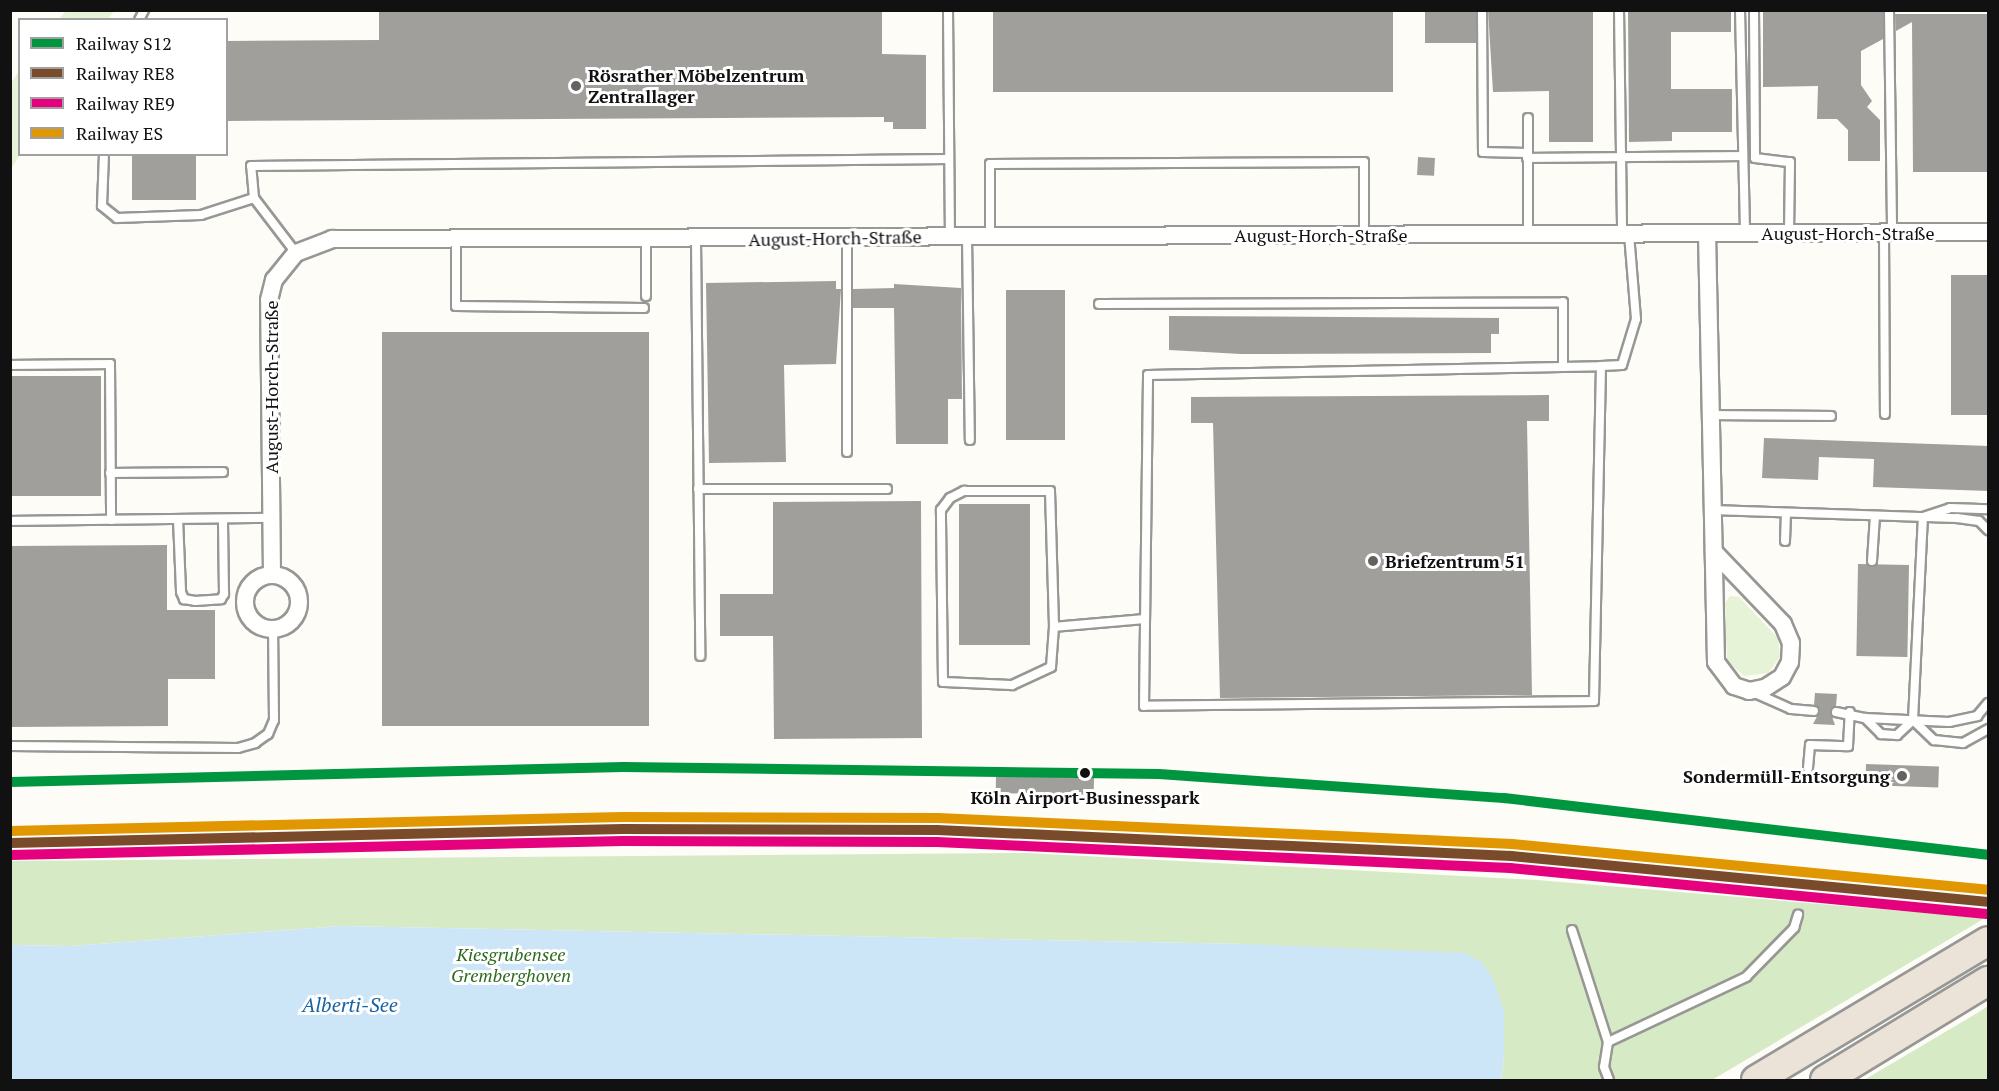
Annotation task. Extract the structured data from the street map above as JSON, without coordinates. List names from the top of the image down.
{
  "streets": {
    "street": ["August-Horch-Straße"]
  },
  "water": ["Alberti-See"],
  "parks": ["Kiesgrubensee Gremberghoven"],
  "places": [
    "Rösrather Möbelzentrum Zentrallager",
    "Briefzentrum 51",
    "Köln Airport-Businesspark",
    "Sondermüll-Entsorgung"
  ],
  "lines": [
    "rail line S12",
    "rail line ES",
    "rail line RE8",
    "rail line RE9"
  ],
  "legend": [
    "Railway S12",
    "Railway RE8",
    "Railway RE9",
    "Railway ES"
  ]
}
